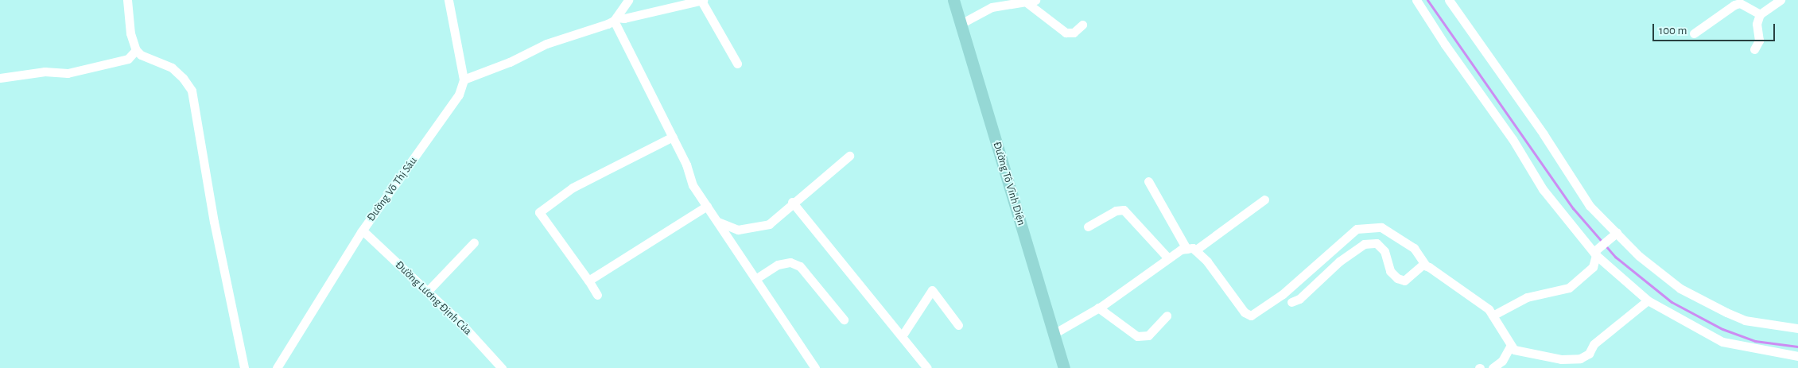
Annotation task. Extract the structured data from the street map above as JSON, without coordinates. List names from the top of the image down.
{
  "streets": {
    "main road": ["Đường Tô Vĩnh Diện"],
    "street": ["Đường Võ Thị Sáu", "Đường Lương Định Của"]
  },
  "crossings": [
    ["Đường Võ Thị Sáu", "Đường Lương Định Của"]
  ],
  "scale_bar": "100 m"
}
